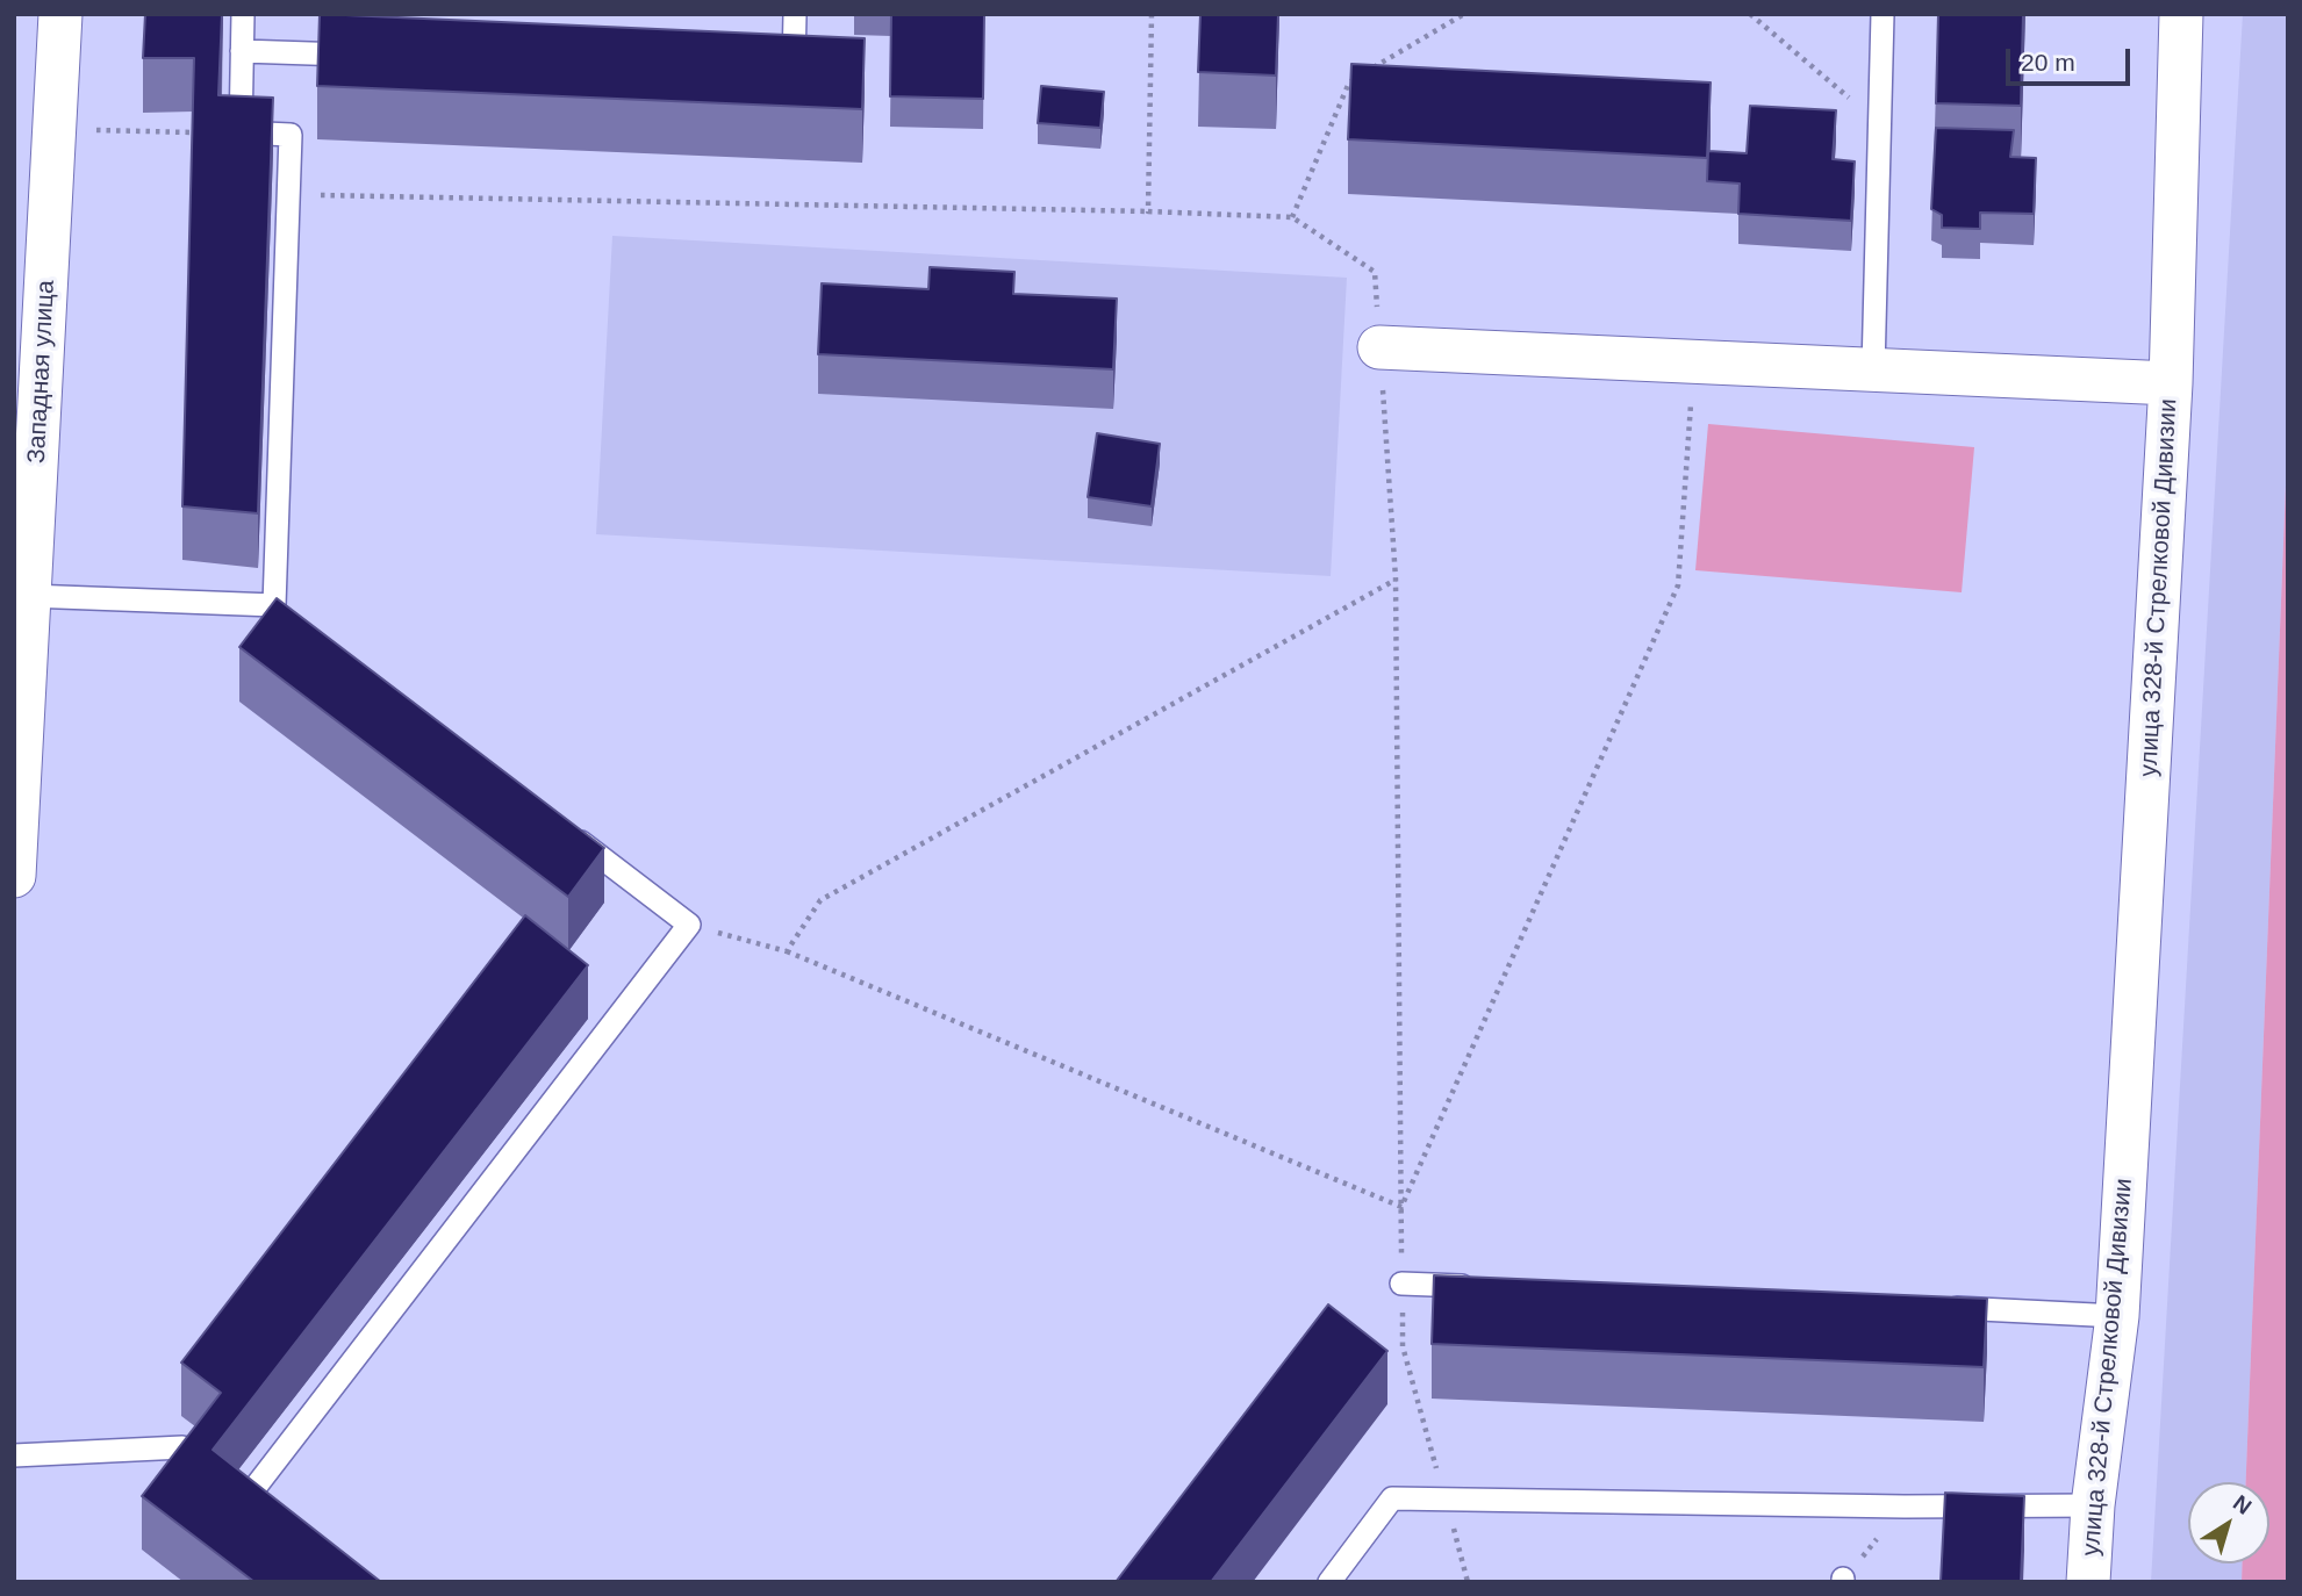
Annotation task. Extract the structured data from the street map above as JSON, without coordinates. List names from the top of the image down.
{
  "streets": {
    "street": ["Западная улица", "улица 328-й Стрелковой Дивизии"]
  },
  "scale_bar": "20 m",
  "north": "top right"
}
